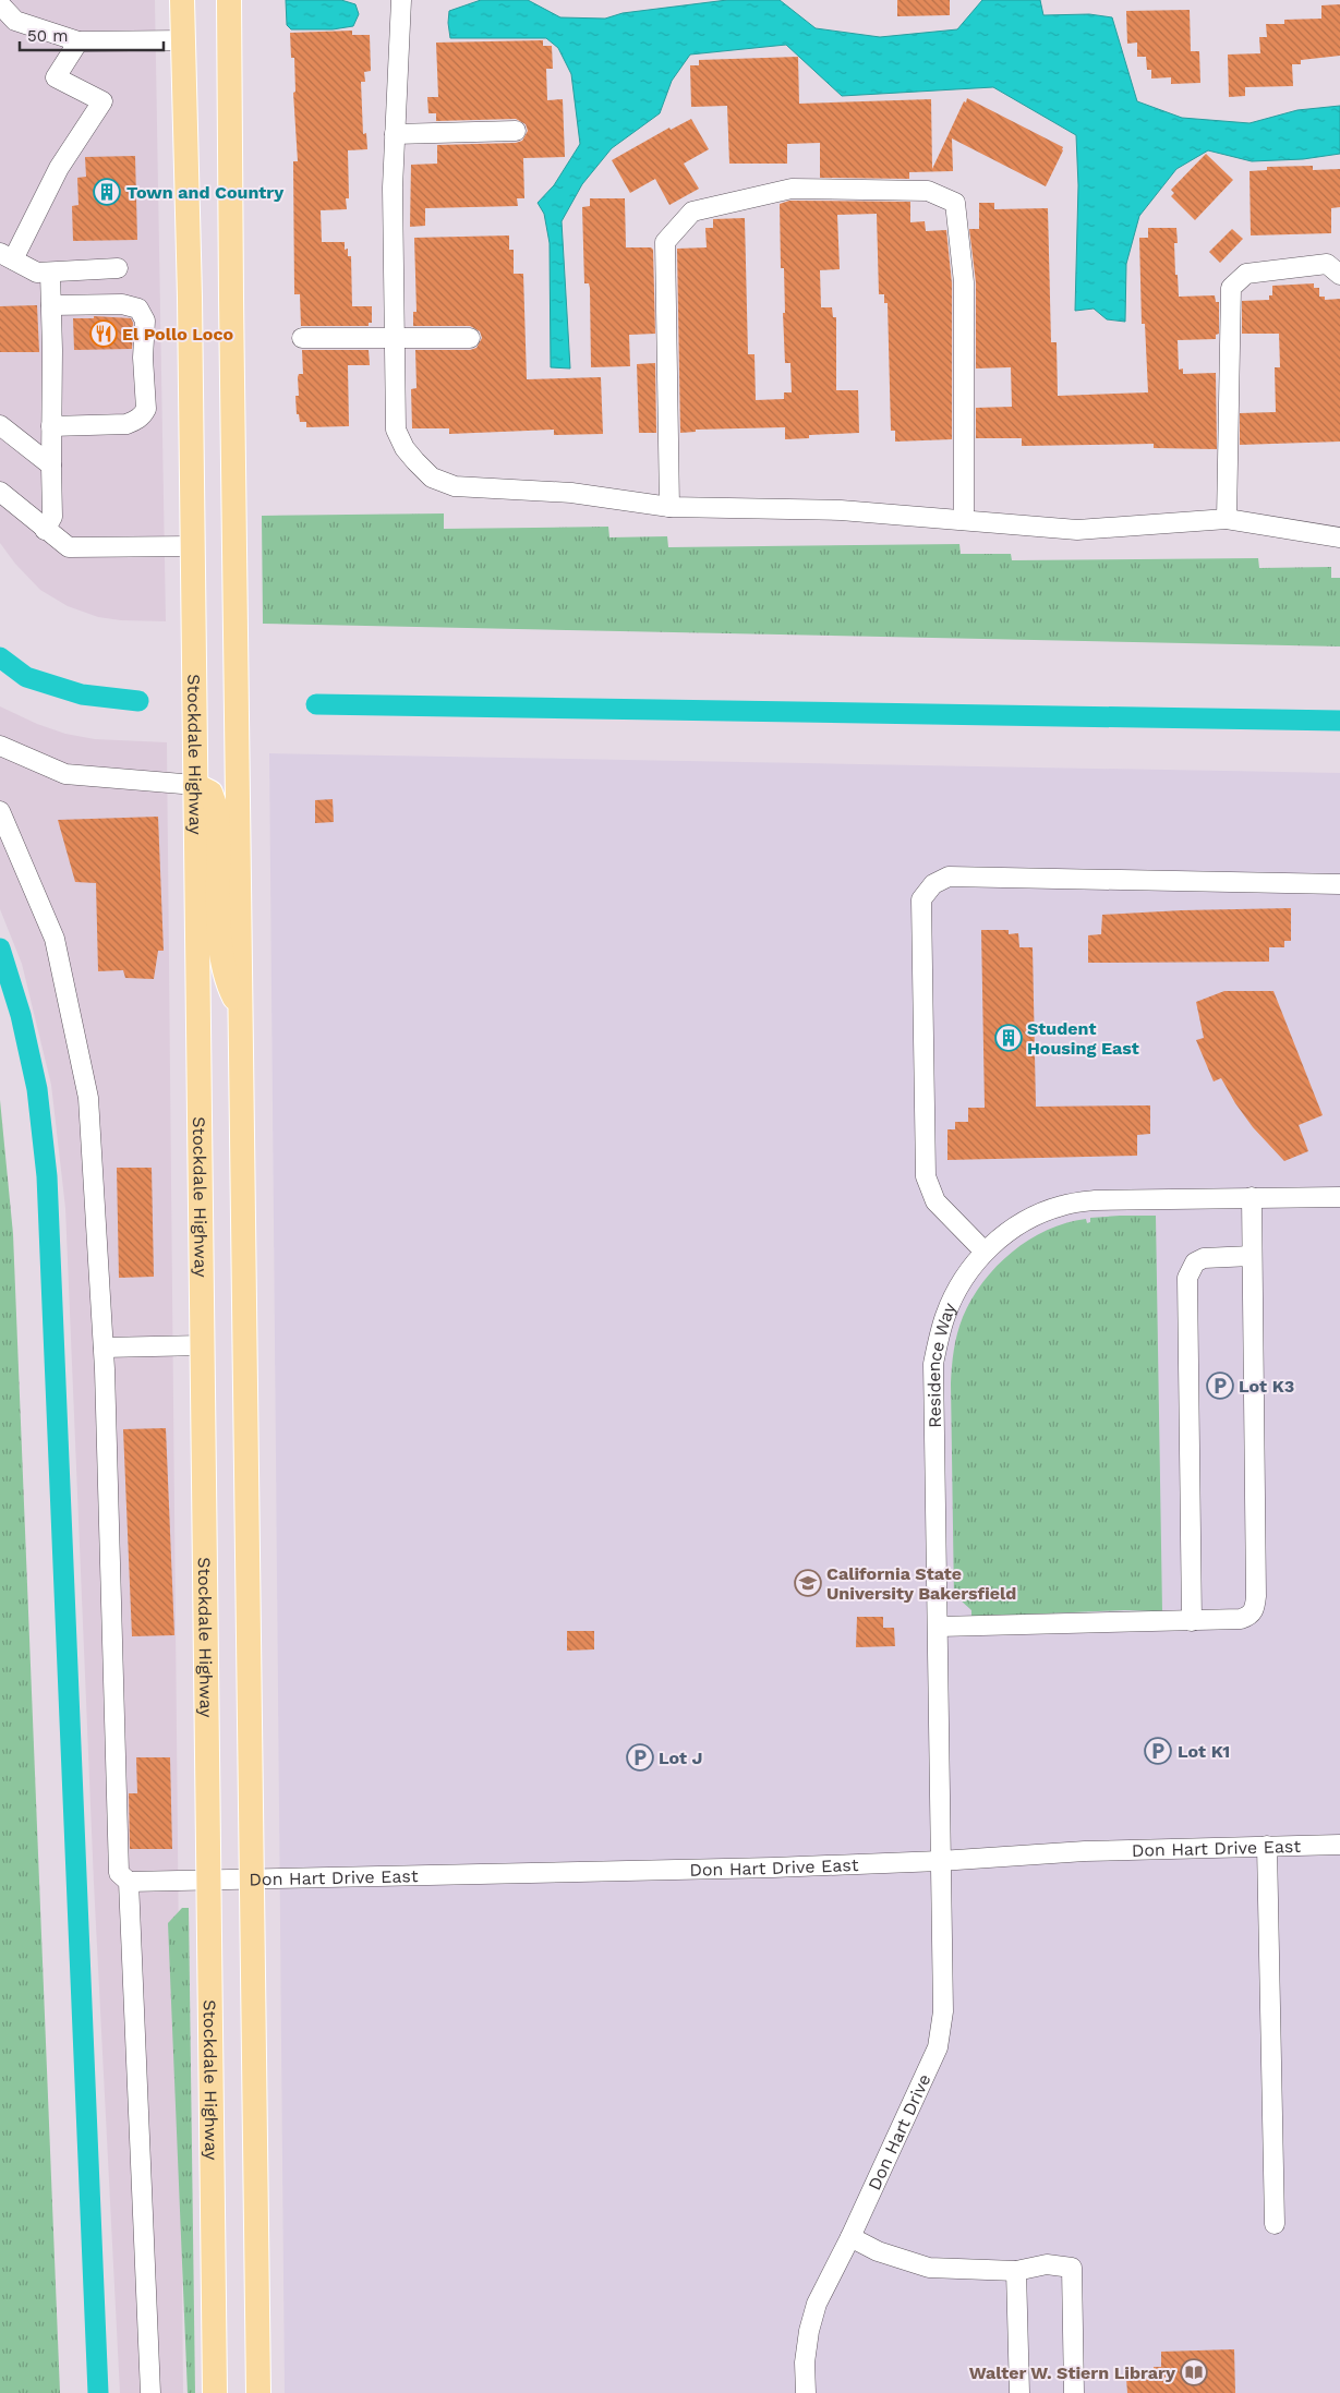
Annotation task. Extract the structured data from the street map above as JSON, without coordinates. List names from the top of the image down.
{
  "streets": {
    "main road": ["Stockdale Highway"],
    "street": ["Residence Way", "Don Hart Drive East", "Don Hart Drive"]
  },
  "crossings": [
    ["Stockdale Highway", "Don Hart Drive East"],
    ["Residence Way", "Don Hart Drive East"],
    ["Residence Way", "Don Hart Drive"],
    ["Don Hart Drive East", "Don Hart Drive"]
  ],
  "places": {
    "building": ["Town and Country", "Student Housing East"],
    "restaurant": ["El Pollo Loco"],
    "parking": ["Lot K3", "Lot K1", "Lot J"],
    "school or university": ["California State University Bakersfield"],
    "library": ["Walter W. Stiern Library"]
  },
  "scale_bar": "50 m"
}
